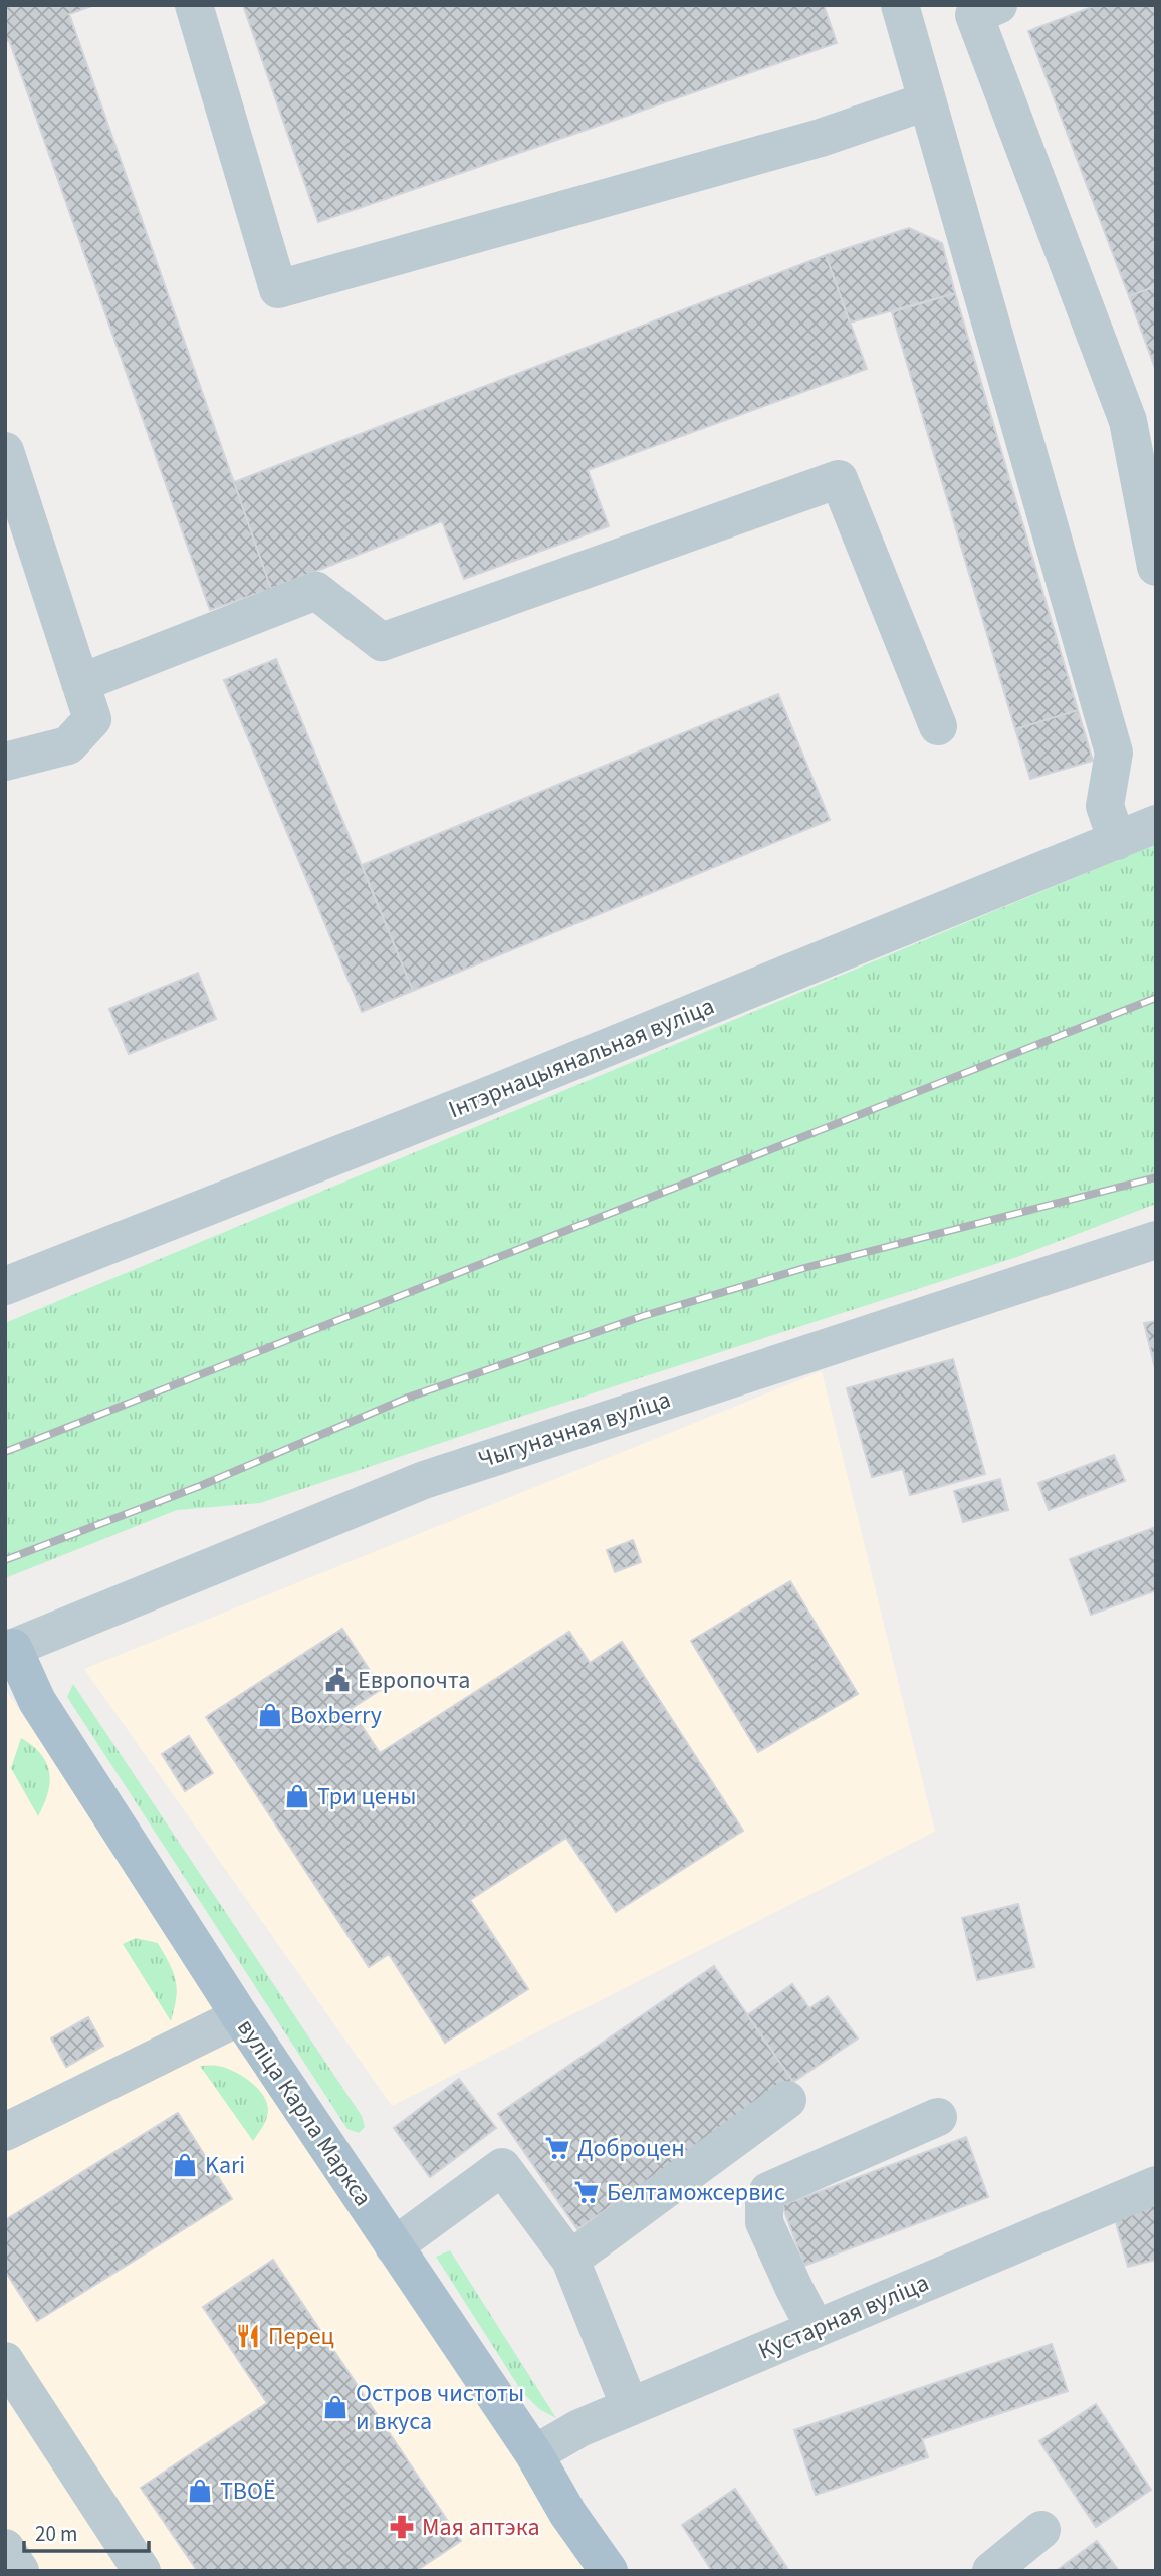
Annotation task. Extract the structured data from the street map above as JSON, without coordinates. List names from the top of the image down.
{
  "streets": {
    "main road": ["вуліца Карла Маркса"],
    "street": ["Інтэрнацыянальная вуліца", "Чыгуначная вуліца", "Кустарная вуліца"]
  },
  "crossings": [
    ["Чыгуначная вуліца", "вуліца Карла Маркса"],
    ["вуліца Карла Маркса", "Кустарная вуліца"]
  ],
  "places": {
    "public building": ["Европочта"],
    "shop": [
      "Boxberry",
      "Три цены",
      "Kari",
      "Остров чистоты и вкуса",
      "ТВОЁ"
    ],
    "supermarket": ["Доброцен", "Белтаможсервис"],
    "restaurant": ["Перец"],
    "pharmacy": ["Мая аптэка"]
  },
  "scale_bar": "20 m"
}
